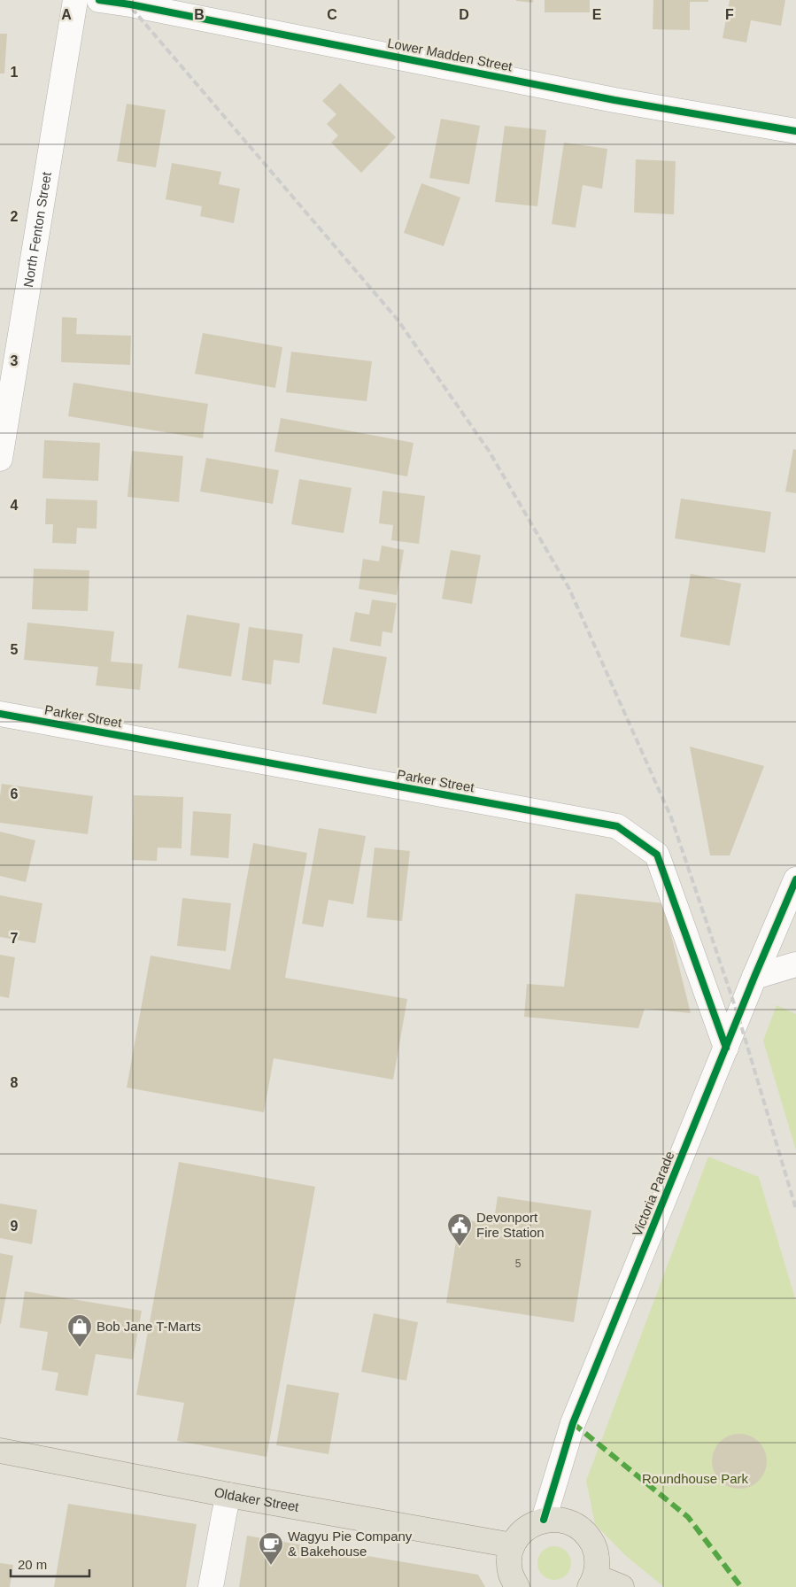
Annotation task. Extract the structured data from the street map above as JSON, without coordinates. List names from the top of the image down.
{
  "streets": {
    "main road": ["Oldaker Street"],
    "street": [
      "Lower Madden Street",
      "North Fenton Street",
      "Parker Street",
      "Victoria Parade"
    ]
  },
  "crossings": [
    ["Parker Street", "Victoria Parade"]
  ],
  "parks": ["Roundhouse Park"],
  "places": {
    "public building": ["Devonport Fire Station"],
    "shop": ["Bob Jane T-Marts"],
    "cafe": ["Wagyu Pie Company & Bakehouse"]
  },
  "house_numbers": ["5"],
  "scale_bar": "20 m",
  "grid": {
    "columns": [
      "A",
      "B",
      "C",
      "D",
      "E",
      "F"
    ],
    "rows": [
      "1",
      "2",
      "3",
      "4",
      "5",
      "6",
      "7",
      "8",
      "9"
    ]
  }
}
